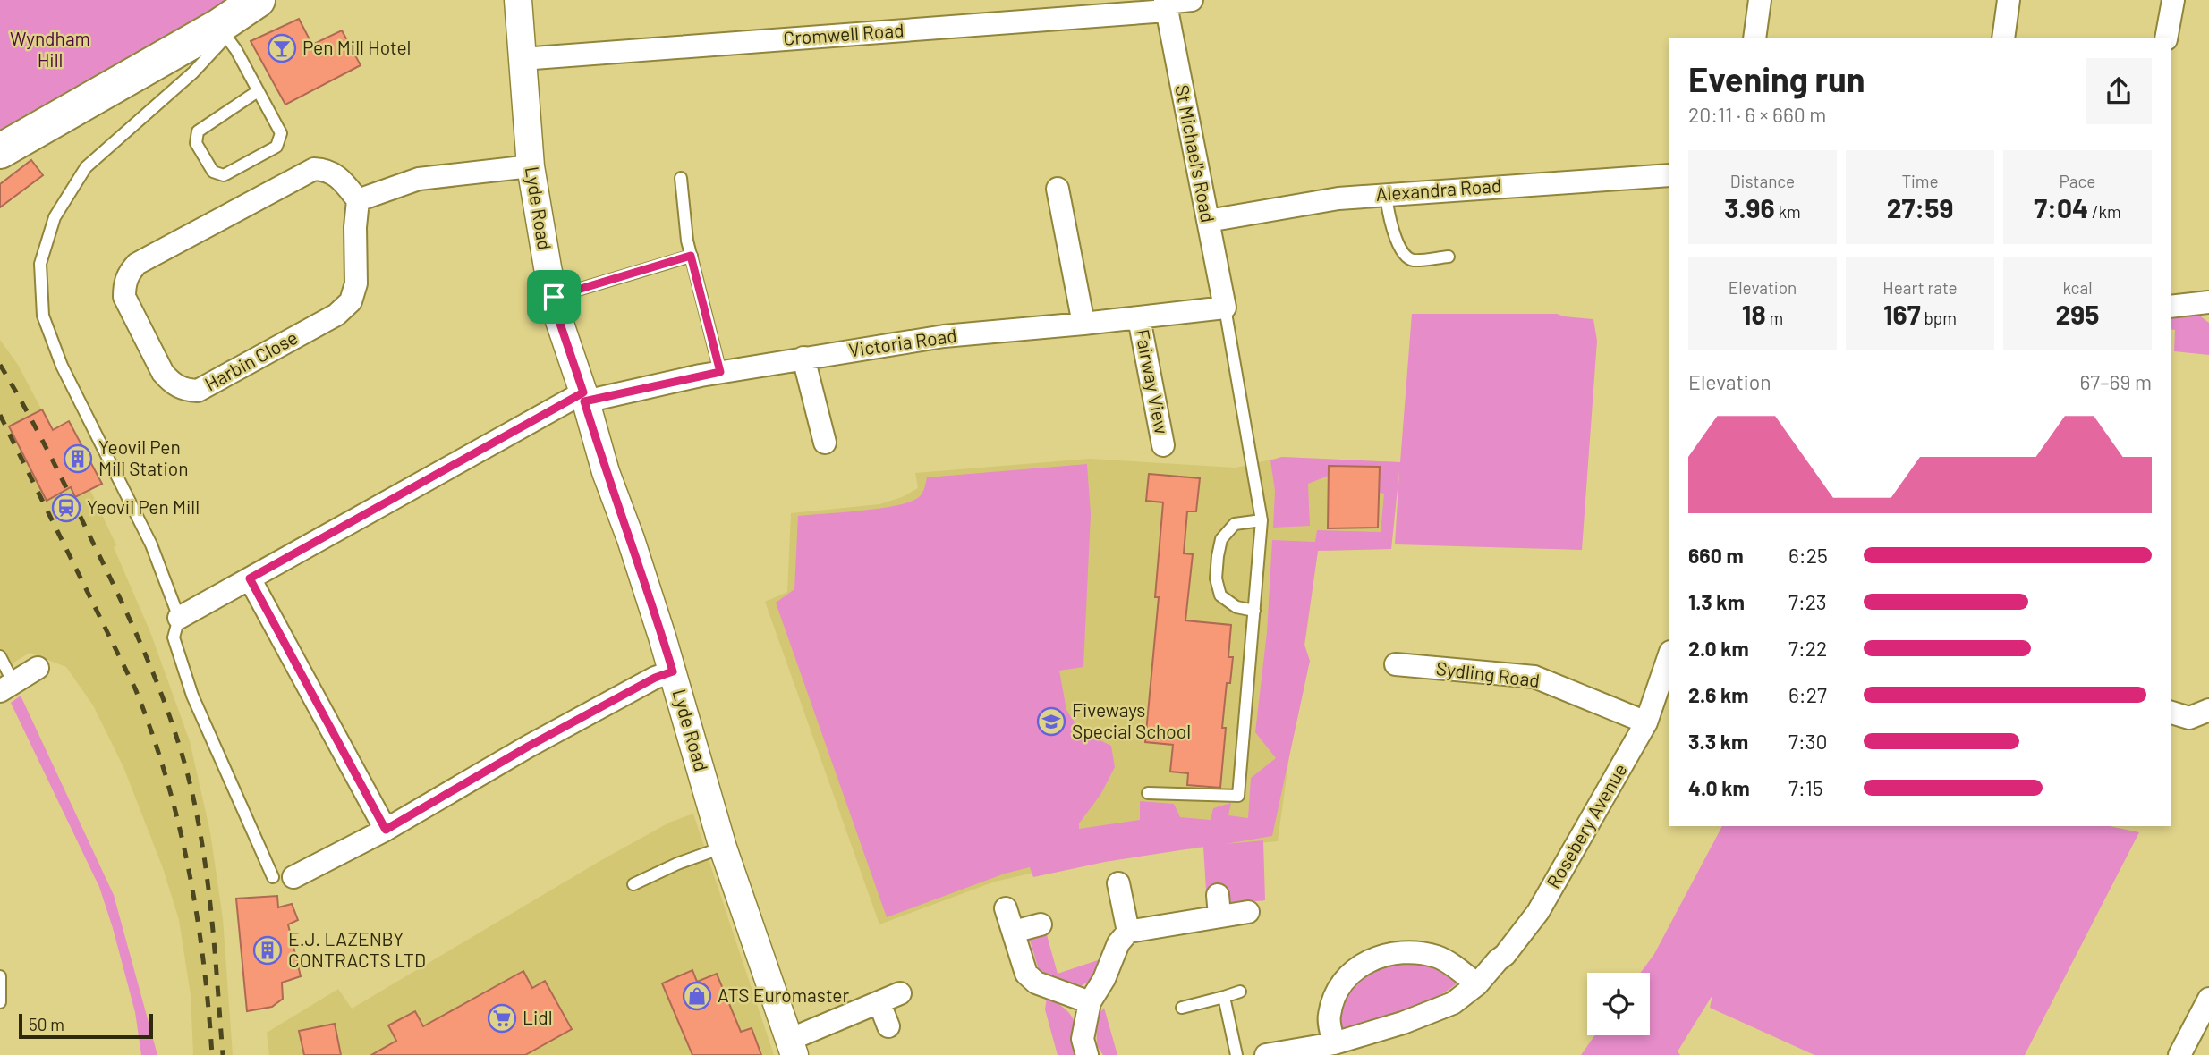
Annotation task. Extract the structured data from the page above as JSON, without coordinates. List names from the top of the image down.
{
  "streets": {
    "street": [
      "Cromwell Road",
      "St Michael's Road",
      "Alexandra Road",
      "Lyde Road",
      "Victoria Road",
      "Harbin Close",
      "Fairway View",
      "Sydling Road",
      "Rosebery Avenue"
    ]
  },
  "crossings": [
    ["Cromwell Road", "St Michael's Road"],
    ["Cromwell Road", "Lyde Road"],
    ["St Michael's Road", "Alexandra Road"],
    ["St Michael's Road", "Victoria Road"],
    ["Lyde Road", "Victoria Road"],
    ["Victoria Road", "Fairway View"],
    ["Sydling Road", "Rosebery Avenue"]
  ],
  "parks": ["Wyndham Hill"],
  "places": {
    "bar": ["Pen Mill Hotel"],
    "building": ["Yeovil Pen Mill Station", "E.J. LAZENBY CONTRACTS LTD"],
    "station": ["Yeovil Pen Mill"],
    "school or university": ["Fiveways Special School"],
    "shop": ["ATS Euromaster"],
    "supermarket": ["Lidl"]
  },
  "scale_bar": "50 m",
  "page": {
    "heading": ["Evening run", "20:11 · 6 × 660 m"],
    "stats": [
      ["Distance", "3.96 km"],
      ["Time", "27:59"],
      ["Pace", "7:04 /km"],
      ["Elevation", "18 m"],
      ["Heart rate", "167 bpm"],
      ["kcal", "295"]
    ],
    "chart": ["Elevation", "67–69 m"],
    "list": [
      {
        "name": "660 m",
        "note": "6:25"
      },
      {
        "name": "1.3 km",
        "note": "7:23"
      },
      {
        "name": "2.0 km",
        "note": "7:22"
      },
      {
        "name": "2.6 km",
        "note": "6:27"
      },
      {
        "name": "3.3 km",
        "note": "7:30"
      },
      {
        "name": "4.0 km",
        "note": "7:15"
      }
    ],
    "scale": "50 m"
  }
}
